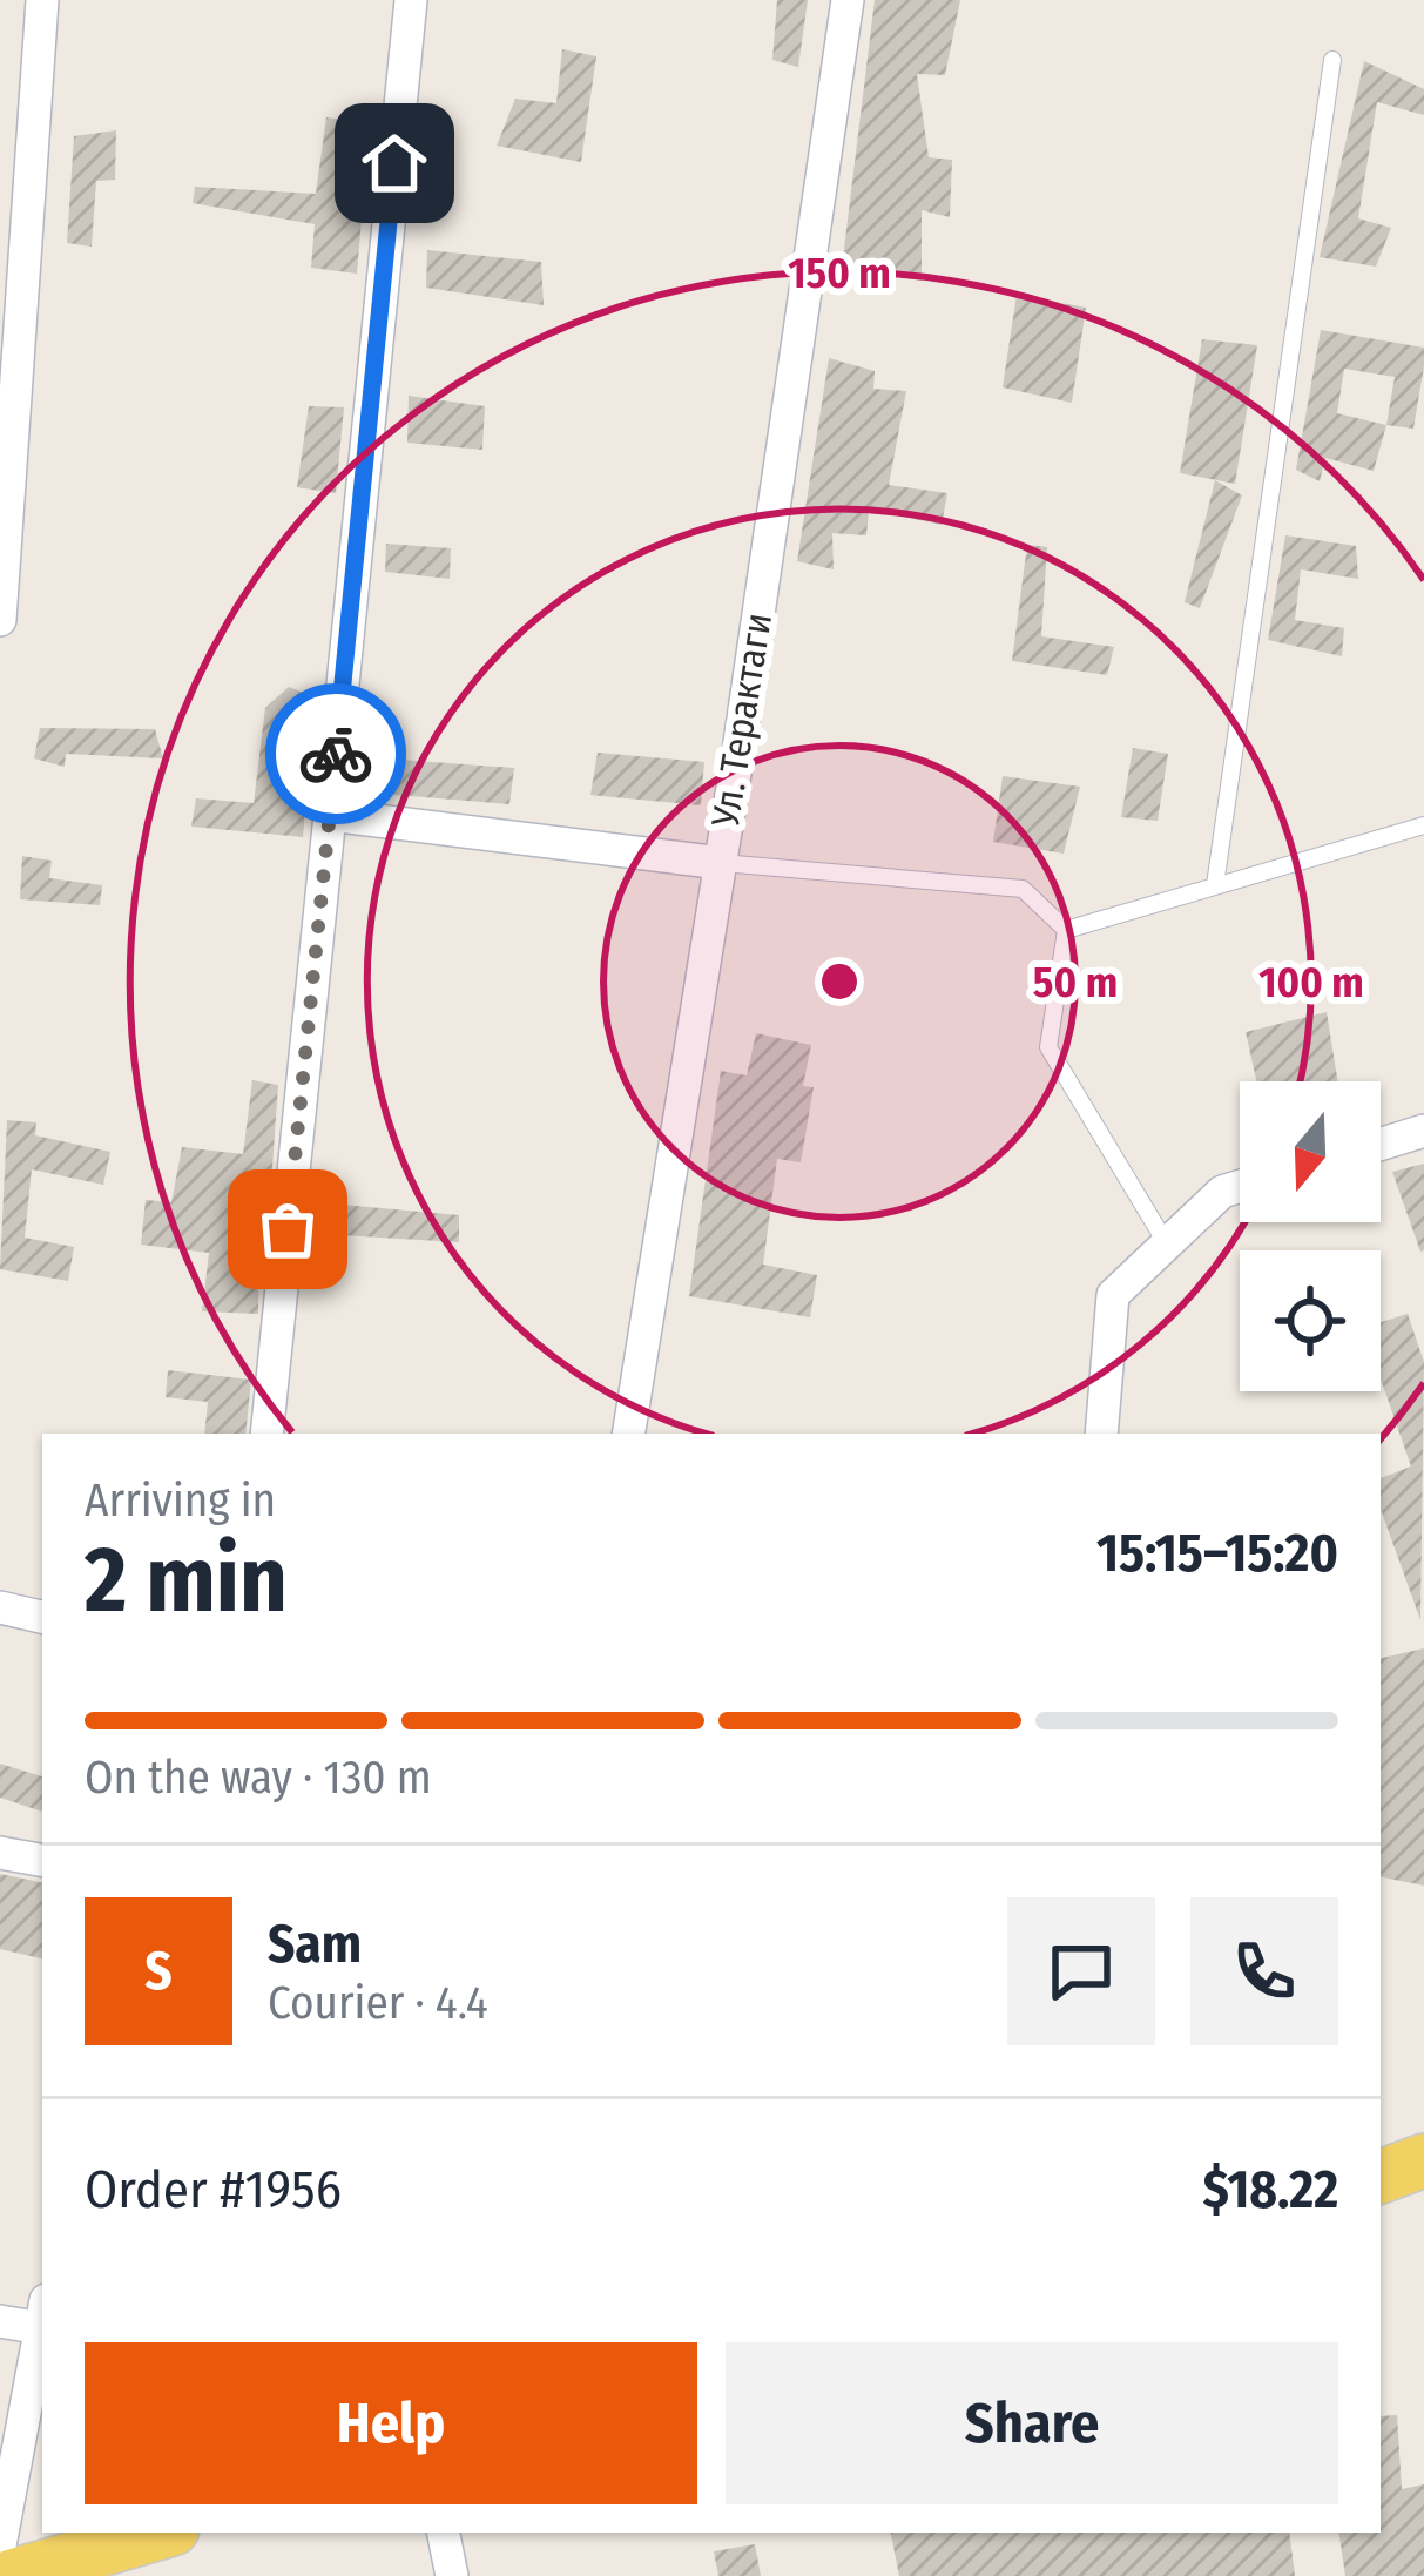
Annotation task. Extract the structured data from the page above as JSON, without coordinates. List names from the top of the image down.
{
  "streets": {
    "street": ["Ул. Терактаги"]
  },
  "north": "bottom",
  "page": {
    "heading": ["2 min", "Arriving in", "15:15–15:20"],
    "panel": [
      "Sam",
      "Courier · 4.4",
      "Order #1956",
      "$18.22"
    ],
    "bar": "On the way · 130 m",
    "round": "S",
    "buttons": ["Help", "Share"]
  },
  "rings": ["150 m", "50 m", "100 m"]
}
